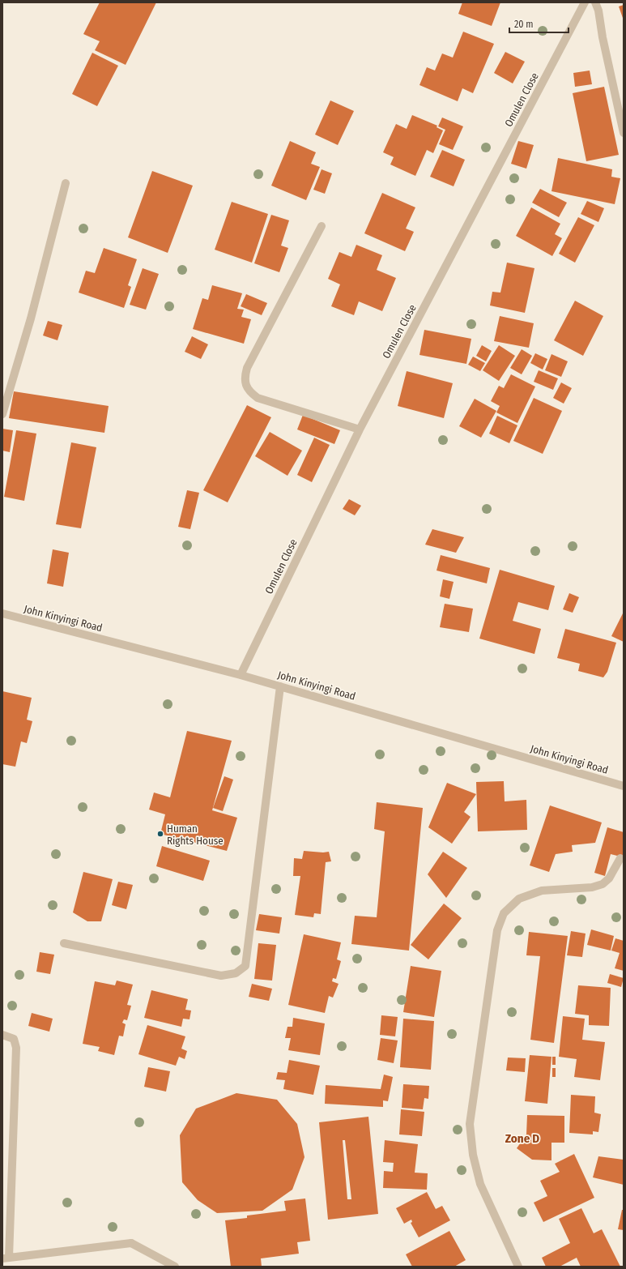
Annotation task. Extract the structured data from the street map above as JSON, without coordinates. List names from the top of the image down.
{
  "streets": {
    "street": ["Omulen Close", "John Kinyingi Road"]
  },
  "crossings": [
    ["Omulen Close", "John Kinyingi Road"]
  ],
  "districts": ["Zone D"],
  "places": ["Human Rights House"],
  "scale_bar": "20 m"
}
